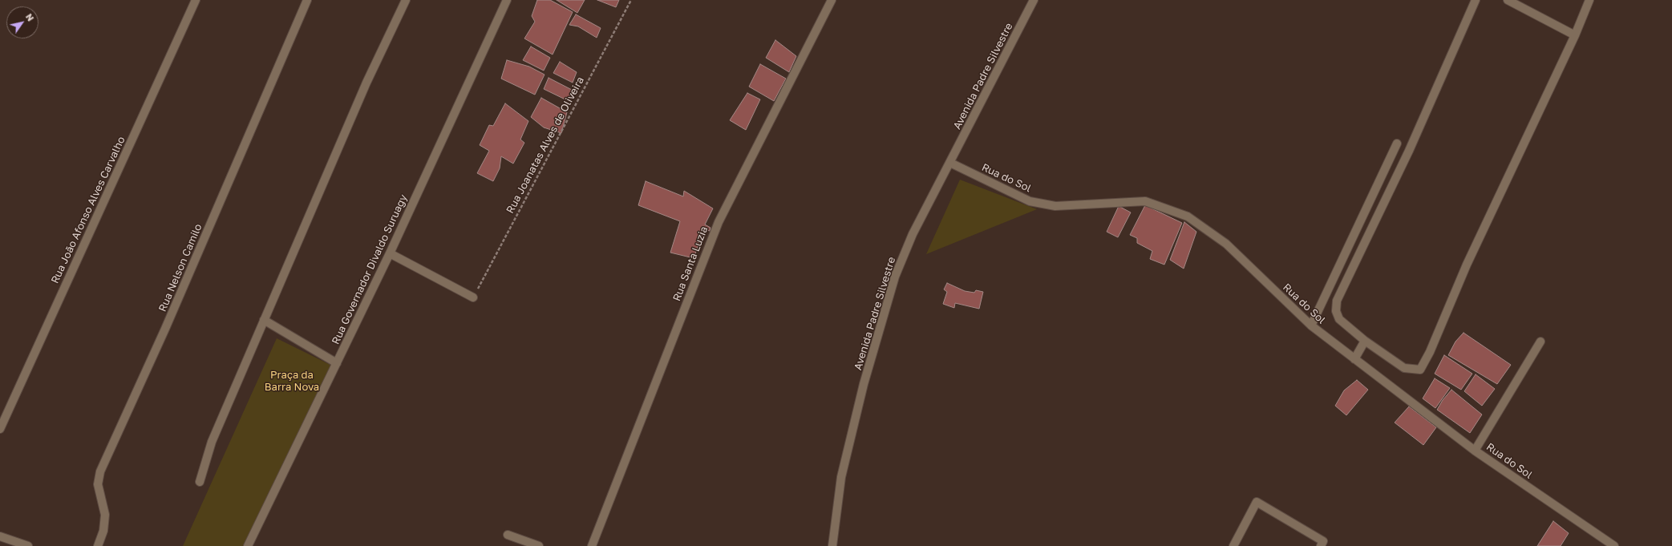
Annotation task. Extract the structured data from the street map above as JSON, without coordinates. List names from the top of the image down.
{
  "streets": {
    "street": [
      "Avenida Padre Silvestre",
      "Rua do Sol",
      "Rua João Afonso Alves Carvalho",
      "Rua Santa Luzia",
      "Rua Nelson Camilo",
      "Rua Governador Divaldo Suruagy"
    ],
    "path": ["Rua Joanatas Alves de Oliveira"]
  },
  "crossings": [
    ["Avenida Padre Silvestre", "Rua do Sol"]
  ],
  "parks": ["Praça da Barra Nova"],
  "north": "top right"
}
